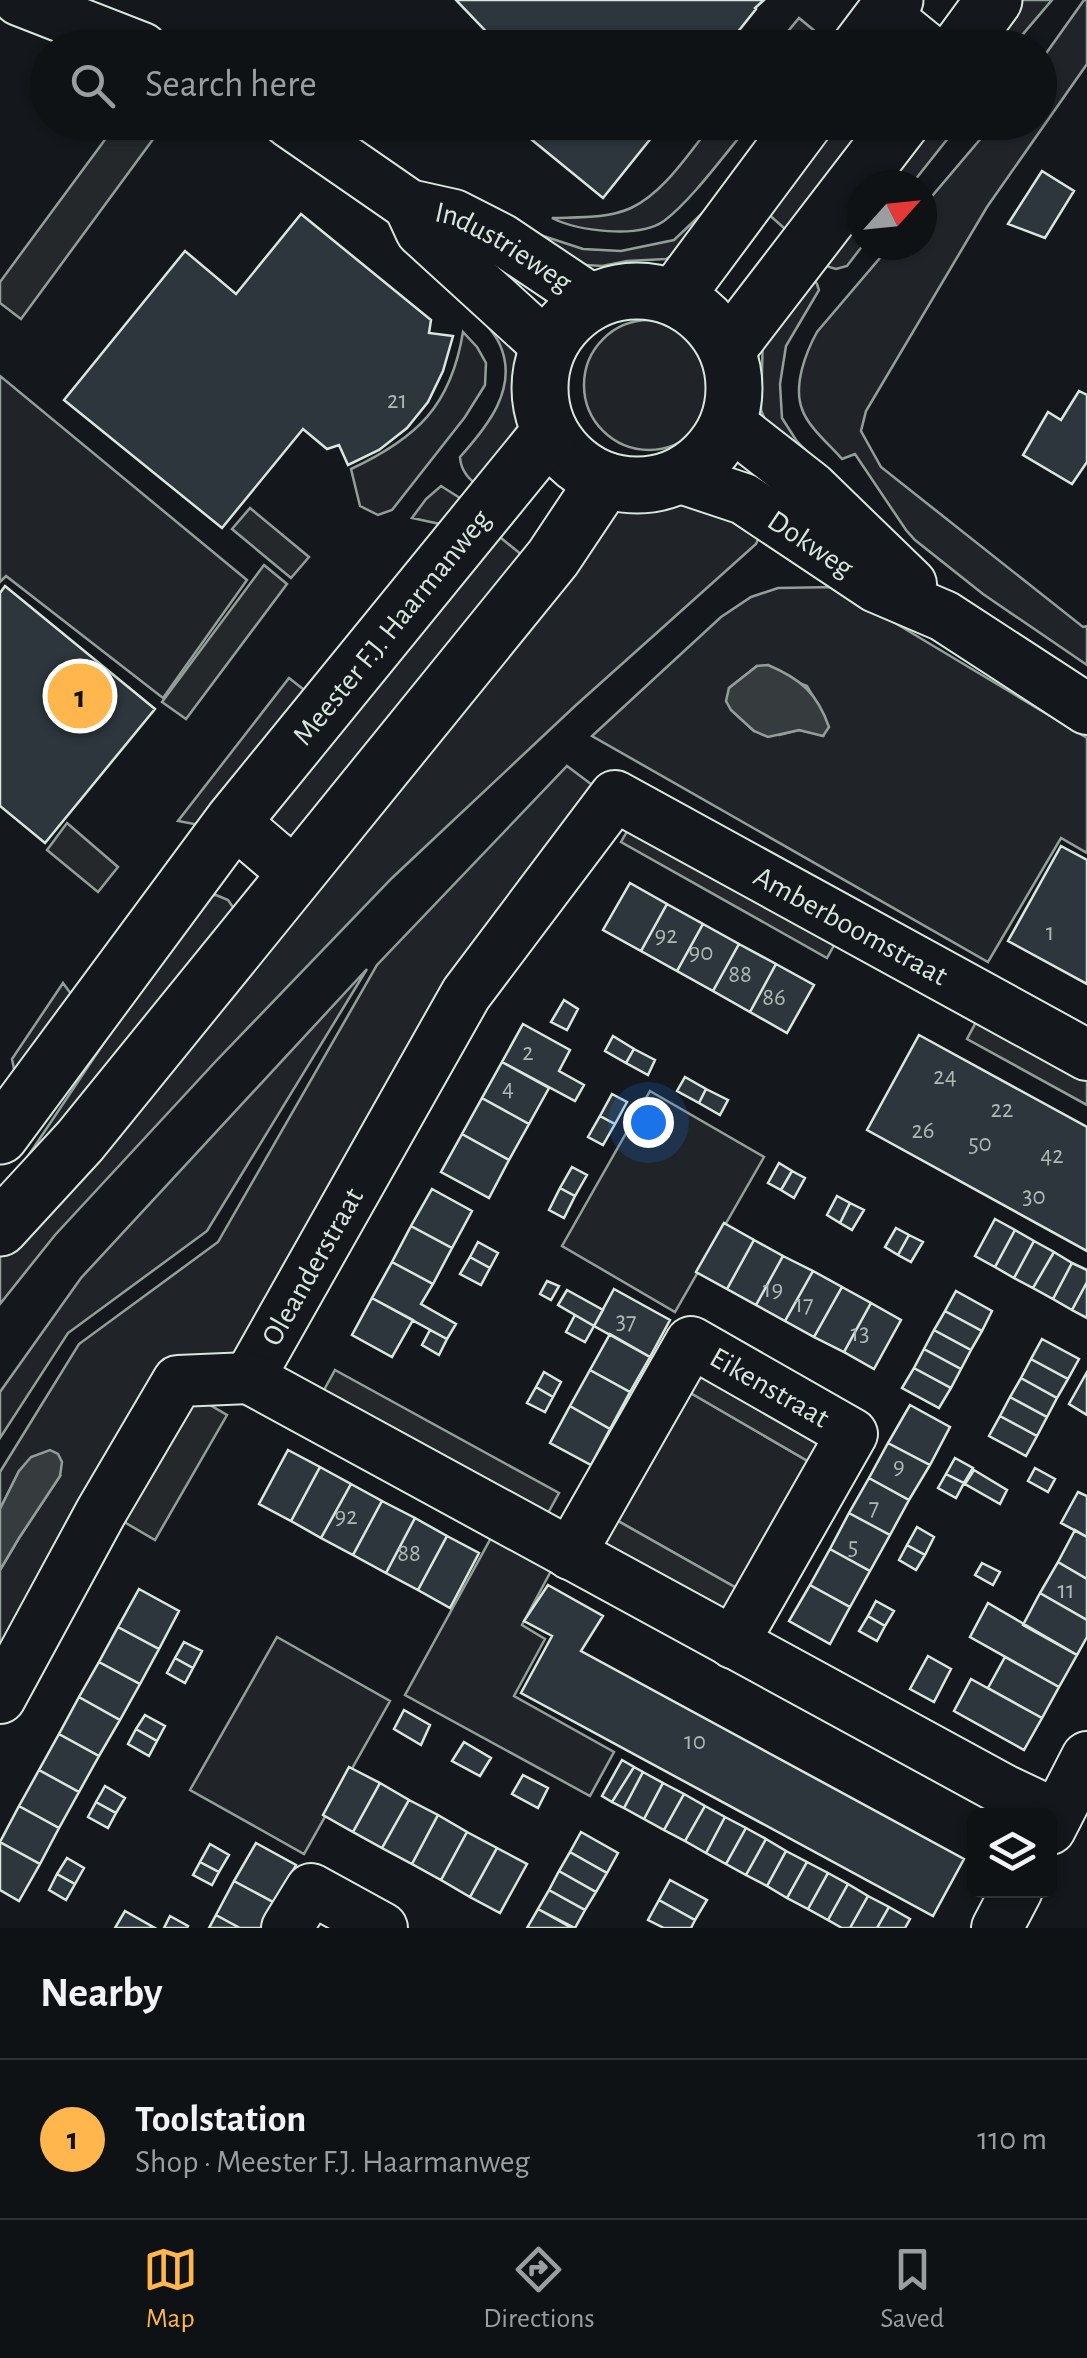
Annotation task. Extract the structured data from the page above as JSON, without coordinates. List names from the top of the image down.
{
  "streets": {
    "main road": ["Meester F.J. Haarmanweg"],
    "street": [
      "Industrieweg",
      "Dokweg",
      "Amberboomstraat",
      "Oleanderstraat",
      "Eikenstraat"
    ]
  },
  "crossings": [
    ["Industrieweg", "Dokweg"],
    ["Industrieweg", "Meester F.J. Haarmanweg"],
    ["Dokweg", "Meester F.J. Haarmanweg"],
    ["Amberboomstraat", "Oleanderstraat"]
  ],
  "house_numbers": [
    "21",
    "1",
    "92",
    "90",
    "88",
    "86",
    "2",
    "24",
    "4",
    "22",
    "26",
    "50",
    "42",
    "30",
    "19",
    "17",
    "37",
    "13",
    "9",
    "7",
    "92",
    "5",
    "88",
    "11",
    "10"
  ],
  "north": "top right",
  "page": {
    "search": "Search here",
    "pins": "1",
    "heading": "Nearby",
    "list": [
      {
        "mark": "1",
        "name": "Toolstation",
        "note": "Shop · Meester F.J. Haarmanweg",
        "value": "110 m"
      }
    ],
    "nav": ["Map", "Directions", "Saved"]
  }
}
